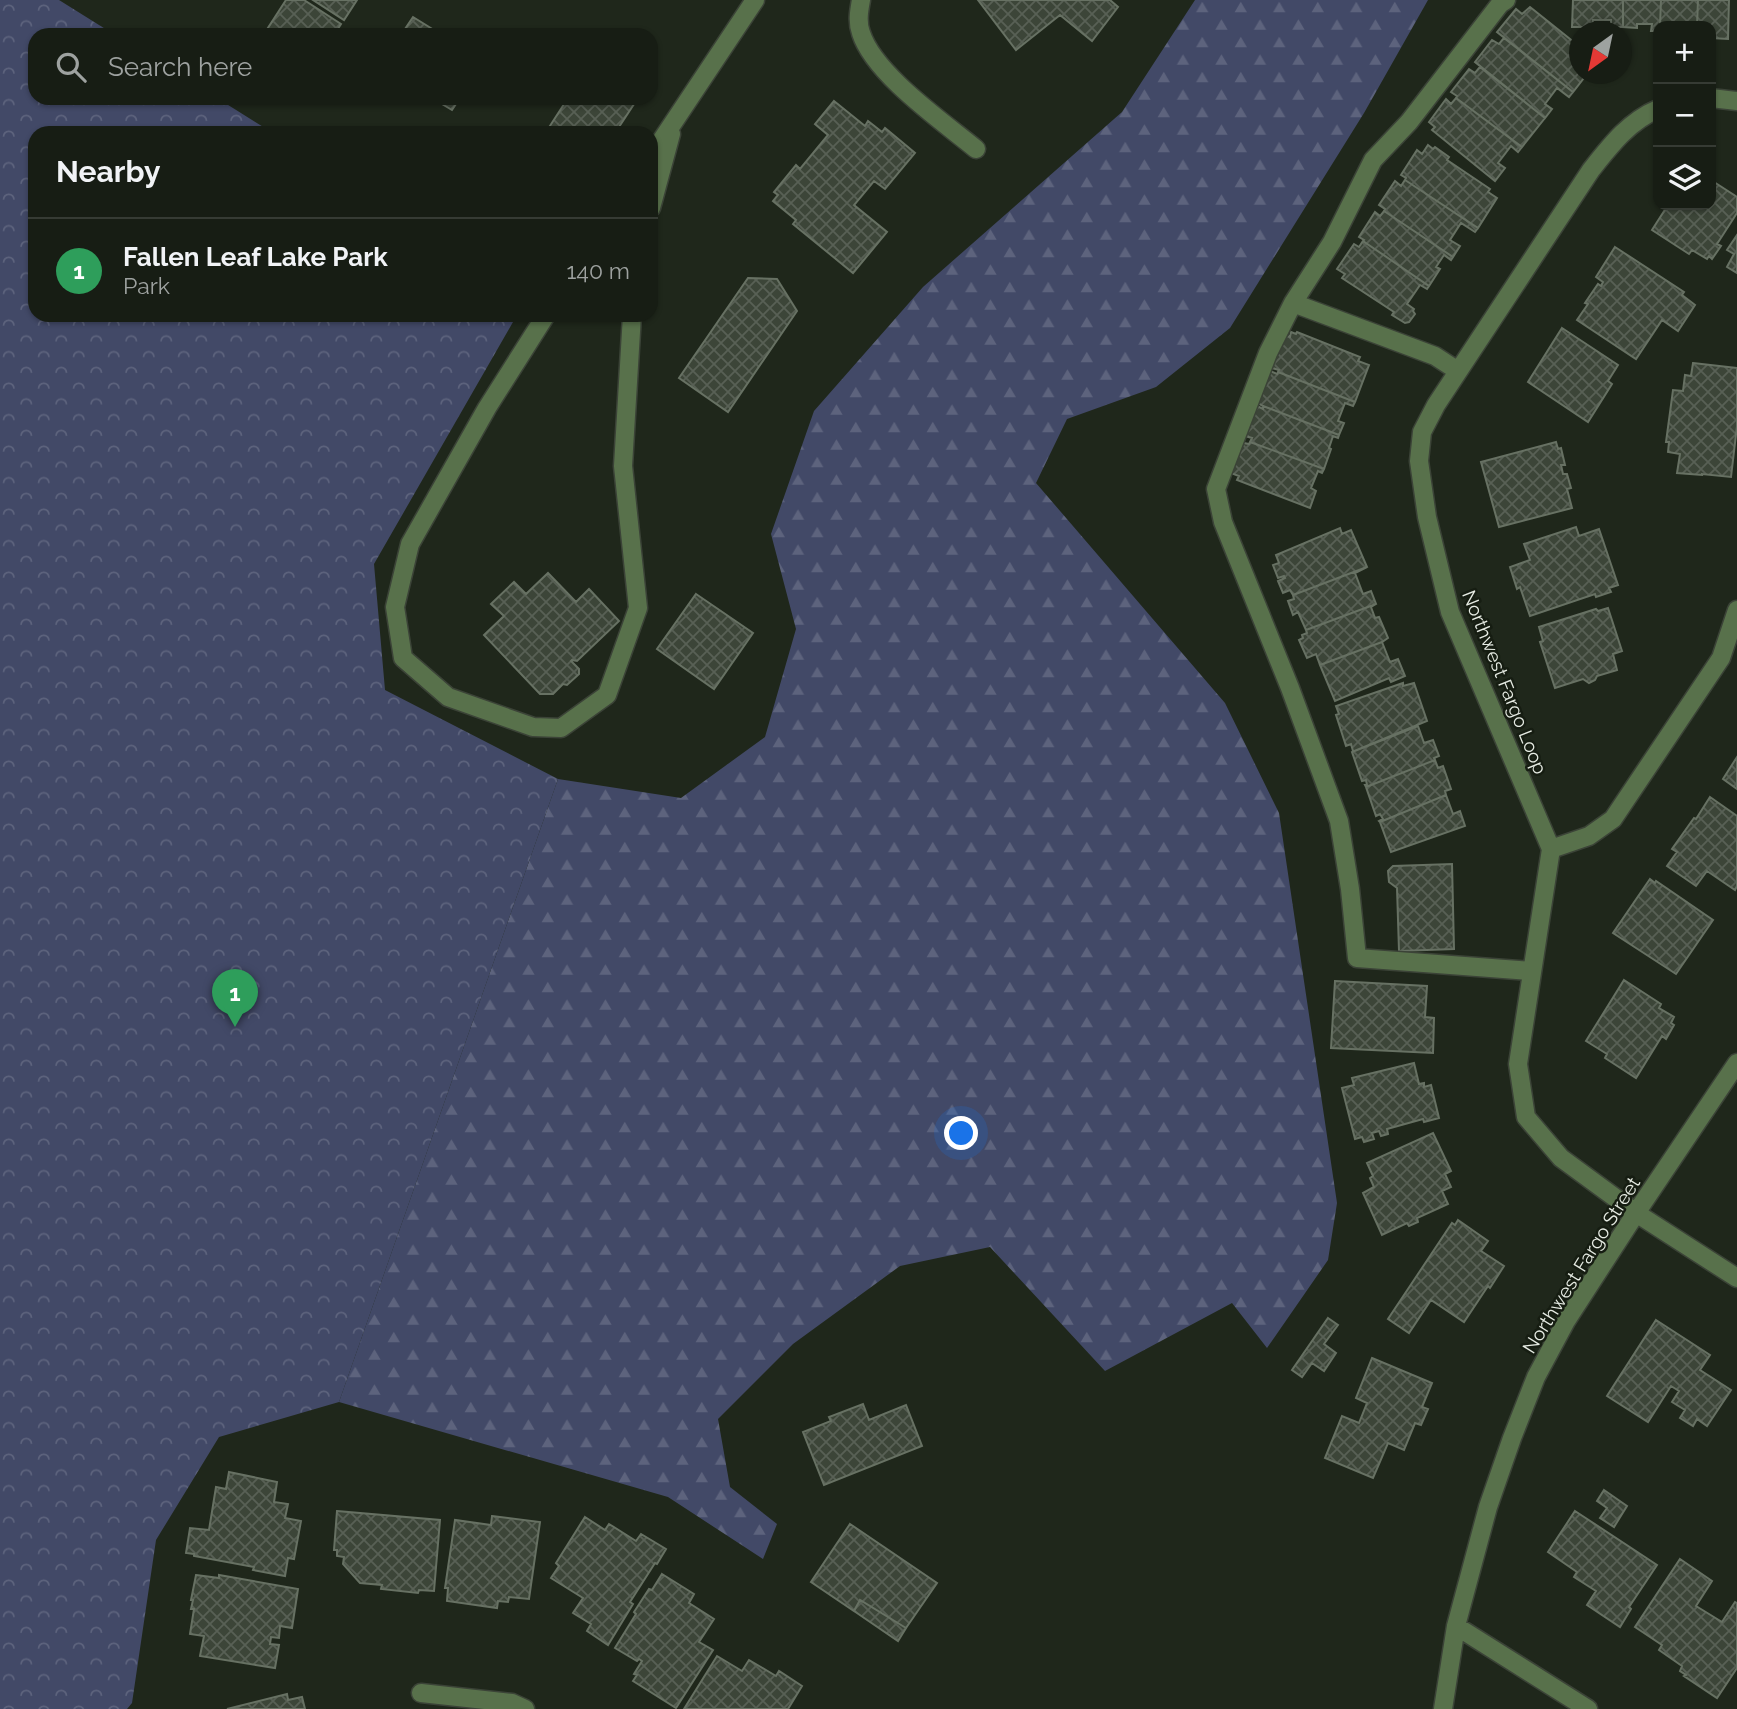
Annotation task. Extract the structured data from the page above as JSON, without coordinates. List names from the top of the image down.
{
  "streets": {
    "street": ["Northwest Fargo Loop", "Northwest Fargo Street"]
  },
  "north": "bottom left",
  "page": {
    "map_buttons": ["+", "−"],
    "search": "Search here",
    "heading": "Nearby",
    "list": [
      {
        "mark": "1",
        "name": "Fallen Leaf Lake Park",
        "note": "Park",
        "value": "140 m"
      }
    ],
    "pins": "1"
  }
}
